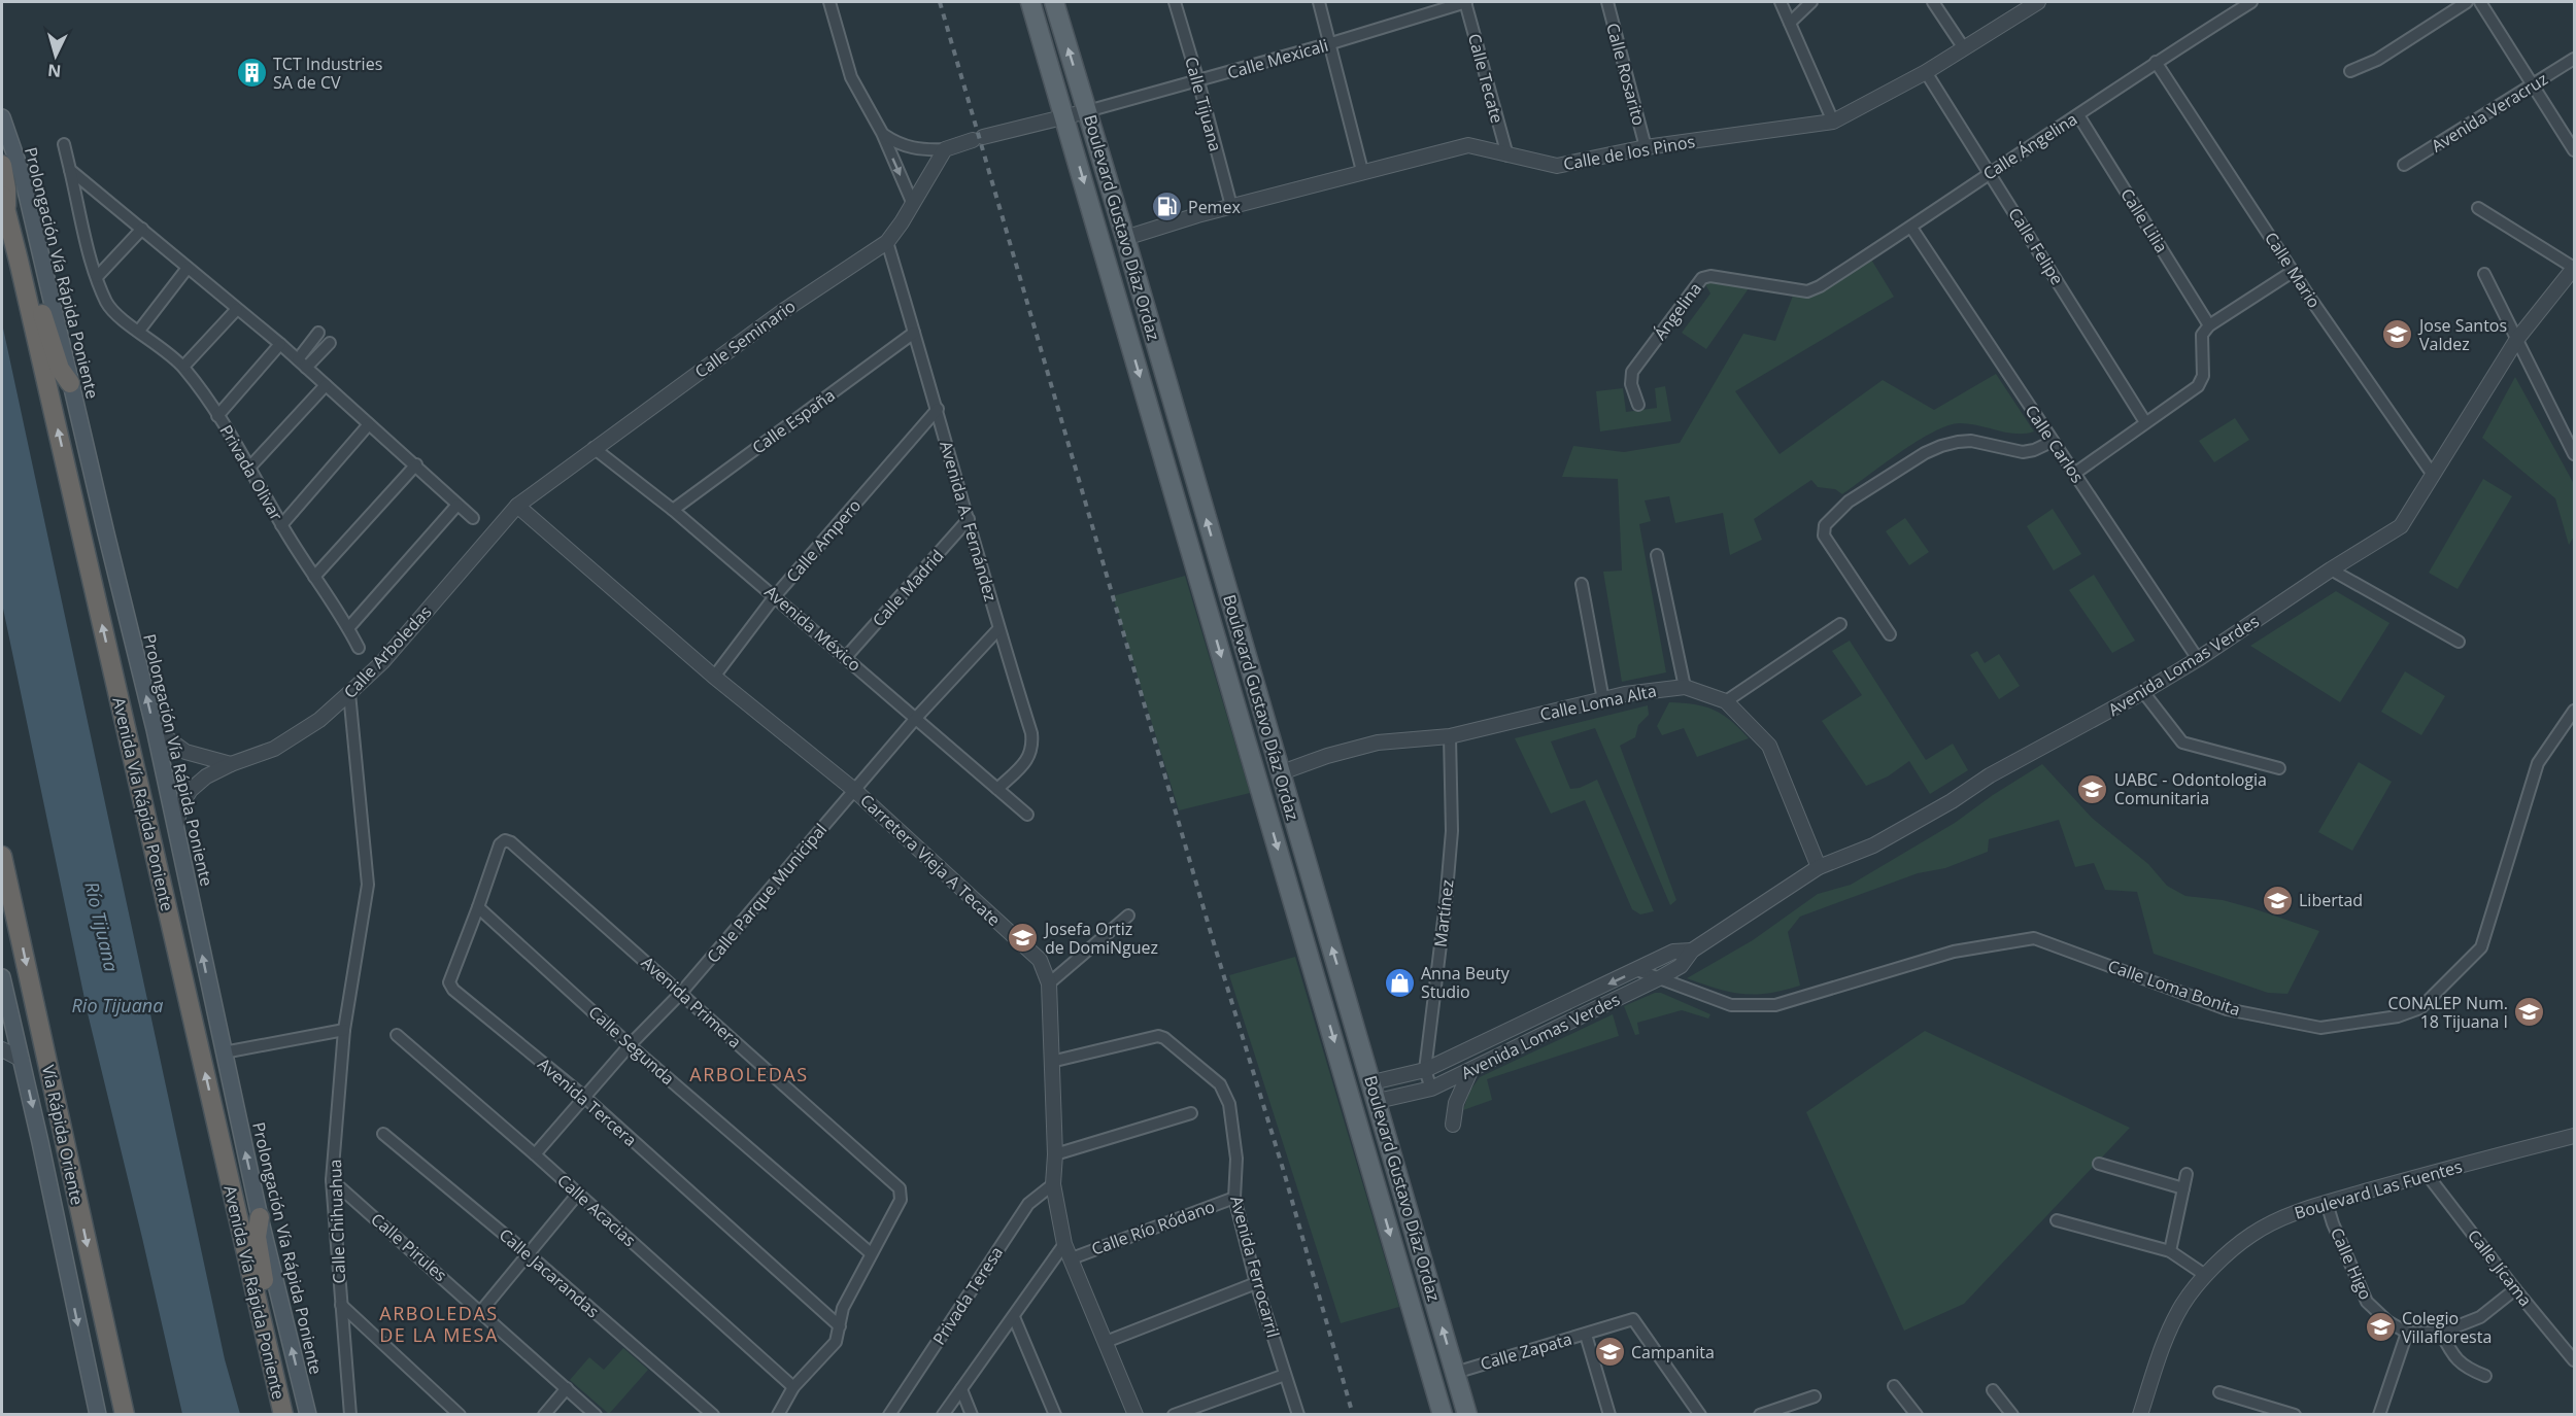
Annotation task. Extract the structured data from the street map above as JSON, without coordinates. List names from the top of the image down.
{
  "streets": {
    "highway": ["Avenida Vía Rápida Poniente", "Vía Rápida Oriente"],
    "main road": ["Boulevard Gustavo Díaz Ordaz", "Prolongación Vía Rápida Poniente"],
    "street": [
      "Calle Mexicali",
      "Calle Rosarito",
      "Calle Tecate",
      "Calle Tijuana",
      "Avenida Veracruz",
      "Calle Ángelina",
      "Calle de los Pinos",
      "Calle Lilia",
      "Calle Felipe",
      "Calle Mario",
      "Ángelina",
      "Calle Seminario",
      "Calle España",
      "Calle Carlos",
      "Privada Olivar",
      "Avenida A. Fernández",
      "Calle Ampero",
      "Calle Madrid",
      "Avenida México",
      "Calle Arboledas",
      "Avenida Lomas Verdes",
      "Calle Loma Alta",
      "Carretera Vieja A Tecate",
      "Calle Parque Municipal",
      "Martínez",
      "Calle Loma Bonita",
      "Avenida Primera",
      "Calle Segunda",
      "Avenida Tercera",
      "Boulevard Las Fuentes",
      "Calle Acacias",
      "Calle Chihuahua",
      "Calle Río Ródano",
      "Calle Pirules",
      "Calle Higo",
      "Avenida Ferrocarril",
      "Calle Jícama",
      "Calle Jacarandas",
      "Privada Teresa",
      "Calle Zapata"
    ]
  },
  "crossings": [
    ["Calle Mexicali", "Calle Tecate"],
    ["Calle Mexicali", "Calle Tijuana"],
    ["Calle Mexicali", "Boulevard Gustavo Díaz Ordaz"],
    ["Calle Rosarito", "Calle de los Pinos"],
    ["Calle Tecate", "Calle de los Pinos"],
    ["Calle Tijuana", "Calle de los Pinos"],
    ["Calle Ángelina", "Calle Lilia"],
    ["Calle Ángelina", "Calle Felipe"],
    ["Calle Ángelina", "Calle Mario"],
    ["Calle Ángelina", "Ángelina"],
    ["Calle Ángelina", "Calle Carlos"],
    ["Calle de los Pinos", "Boulevard Gustavo Díaz Ordaz"],
    ["Calle de los Pinos", "Calle Felipe"],
    ["Boulevard Gustavo Díaz Ordaz", "Avenida Lomas Verdes"],
    ["Boulevard Gustavo Díaz Ordaz", "Calle Loma Alta"],
    ["Boulevard Gustavo Díaz Ordaz", "Calle Zapata"],
    ["Calle Mario", "Avenida Lomas Verdes"],
    ["Prolongación Vía Rápida Poniente", "Calle Arboledas"],
    ["Calle Seminario", "Avenida A. Fernández"],
    ["Calle Seminario", "Avenida México"],
    ["Calle Seminario", "Calle Arboledas"],
    ["Calle Seminario", "Carretera Vieja A Tecate"],
    ["Calle España", "Avenida A. Fernández"],
    ["Calle España", "Avenida México"],
    ["Calle Carlos", "Avenida Lomas Verdes"],
    ["Avenida A. Fernández", "Calle Ampero"],
    ["Avenida A. Fernández", "Calle Madrid"],
    ["Avenida A. Fernández", "Avenida México"],
    ["Avenida A. Fernández", "Calle Parque Municipal"],
    ["Calle Ampero", "Avenida México"],
    ["Calle Ampero", "Carretera Vieja A Tecate"],
    ["Calle Madrid", "Avenida México"],
    ["Avenida México", "Calle Parque Municipal"],
    ["Calle Arboledas", "Carretera Vieja A Tecate"],
    ["Calle Arboledas", "Calle Chihuahua"],
    ["Avenida Lomas Verdes", "Calle Loma Alta"],
    ["Avenida Lomas Verdes", "Martínez"],
    ["Avenida Lomas Verdes", "Calle Loma Bonita"],
    ["Calle Loma Alta", "Martínez"],
    ["Carretera Vieja A Tecate", "Calle Parque Municipal"],
    ["Carretera Vieja A Tecate", "Calle Río Ródano"],
    ["Carretera Vieja A Tecate", "Avenida Ferrocarril"],
    ["Carretera Vieja A Tecate", "Privada Teresa"],
    ["Calle Parque Municipal", "Avenida Primera"],
    ["Calle Parque Municipal", "Calle Segunda"],
    ["Calle Parque Municipal", "Avenida Tercera"],
    ["Calle Parque Municipal", "Calle Acacias"],
    ["Avenida Primera", "Calle Segunda"],
    ["Avenida Primera", "Avenida Tercera"],
    ["Calle Segunda", "Avenida Tercera"],
    ["Boulevard Las Fuentes", "Calle Higo"],
    ["Boulevard Las Fuentes", "Calle Jícama"],
    ["Calle Chihuahua", "Calle Pirules"],
    ["Calle Río Ródano", "Avenida Ferrocarril"]
  ],
  "one_way": ["Prolongación Vía Rápida Poniente", "Avenida Vía Rápida Poniente", "Vía Rápida Oriente"],
  "districts": ["ARBOLEDAS", "ARBOLEDAS DE LA MESA"],
  "water": ["Río Tijuana", "Rio Tijuana"],
  "places": {
    "building": ["TCT Industries SA de CV"],
    "fuel station": ["Pemex"],
    "school or university": [
      "Jose Santos Valdez",
      "UABC - Odontologia Comunitaria",
      "Libertad",
      "Josefa Ortiz de DomiNguez",
      "CONALEP Num. 18 Tijuana I",
      "Colegio Villafloresta",
      "Campanita"
    ],
    "shop": ["Anna Beuty Studio"]
  },
  "north": "bottom"
}
